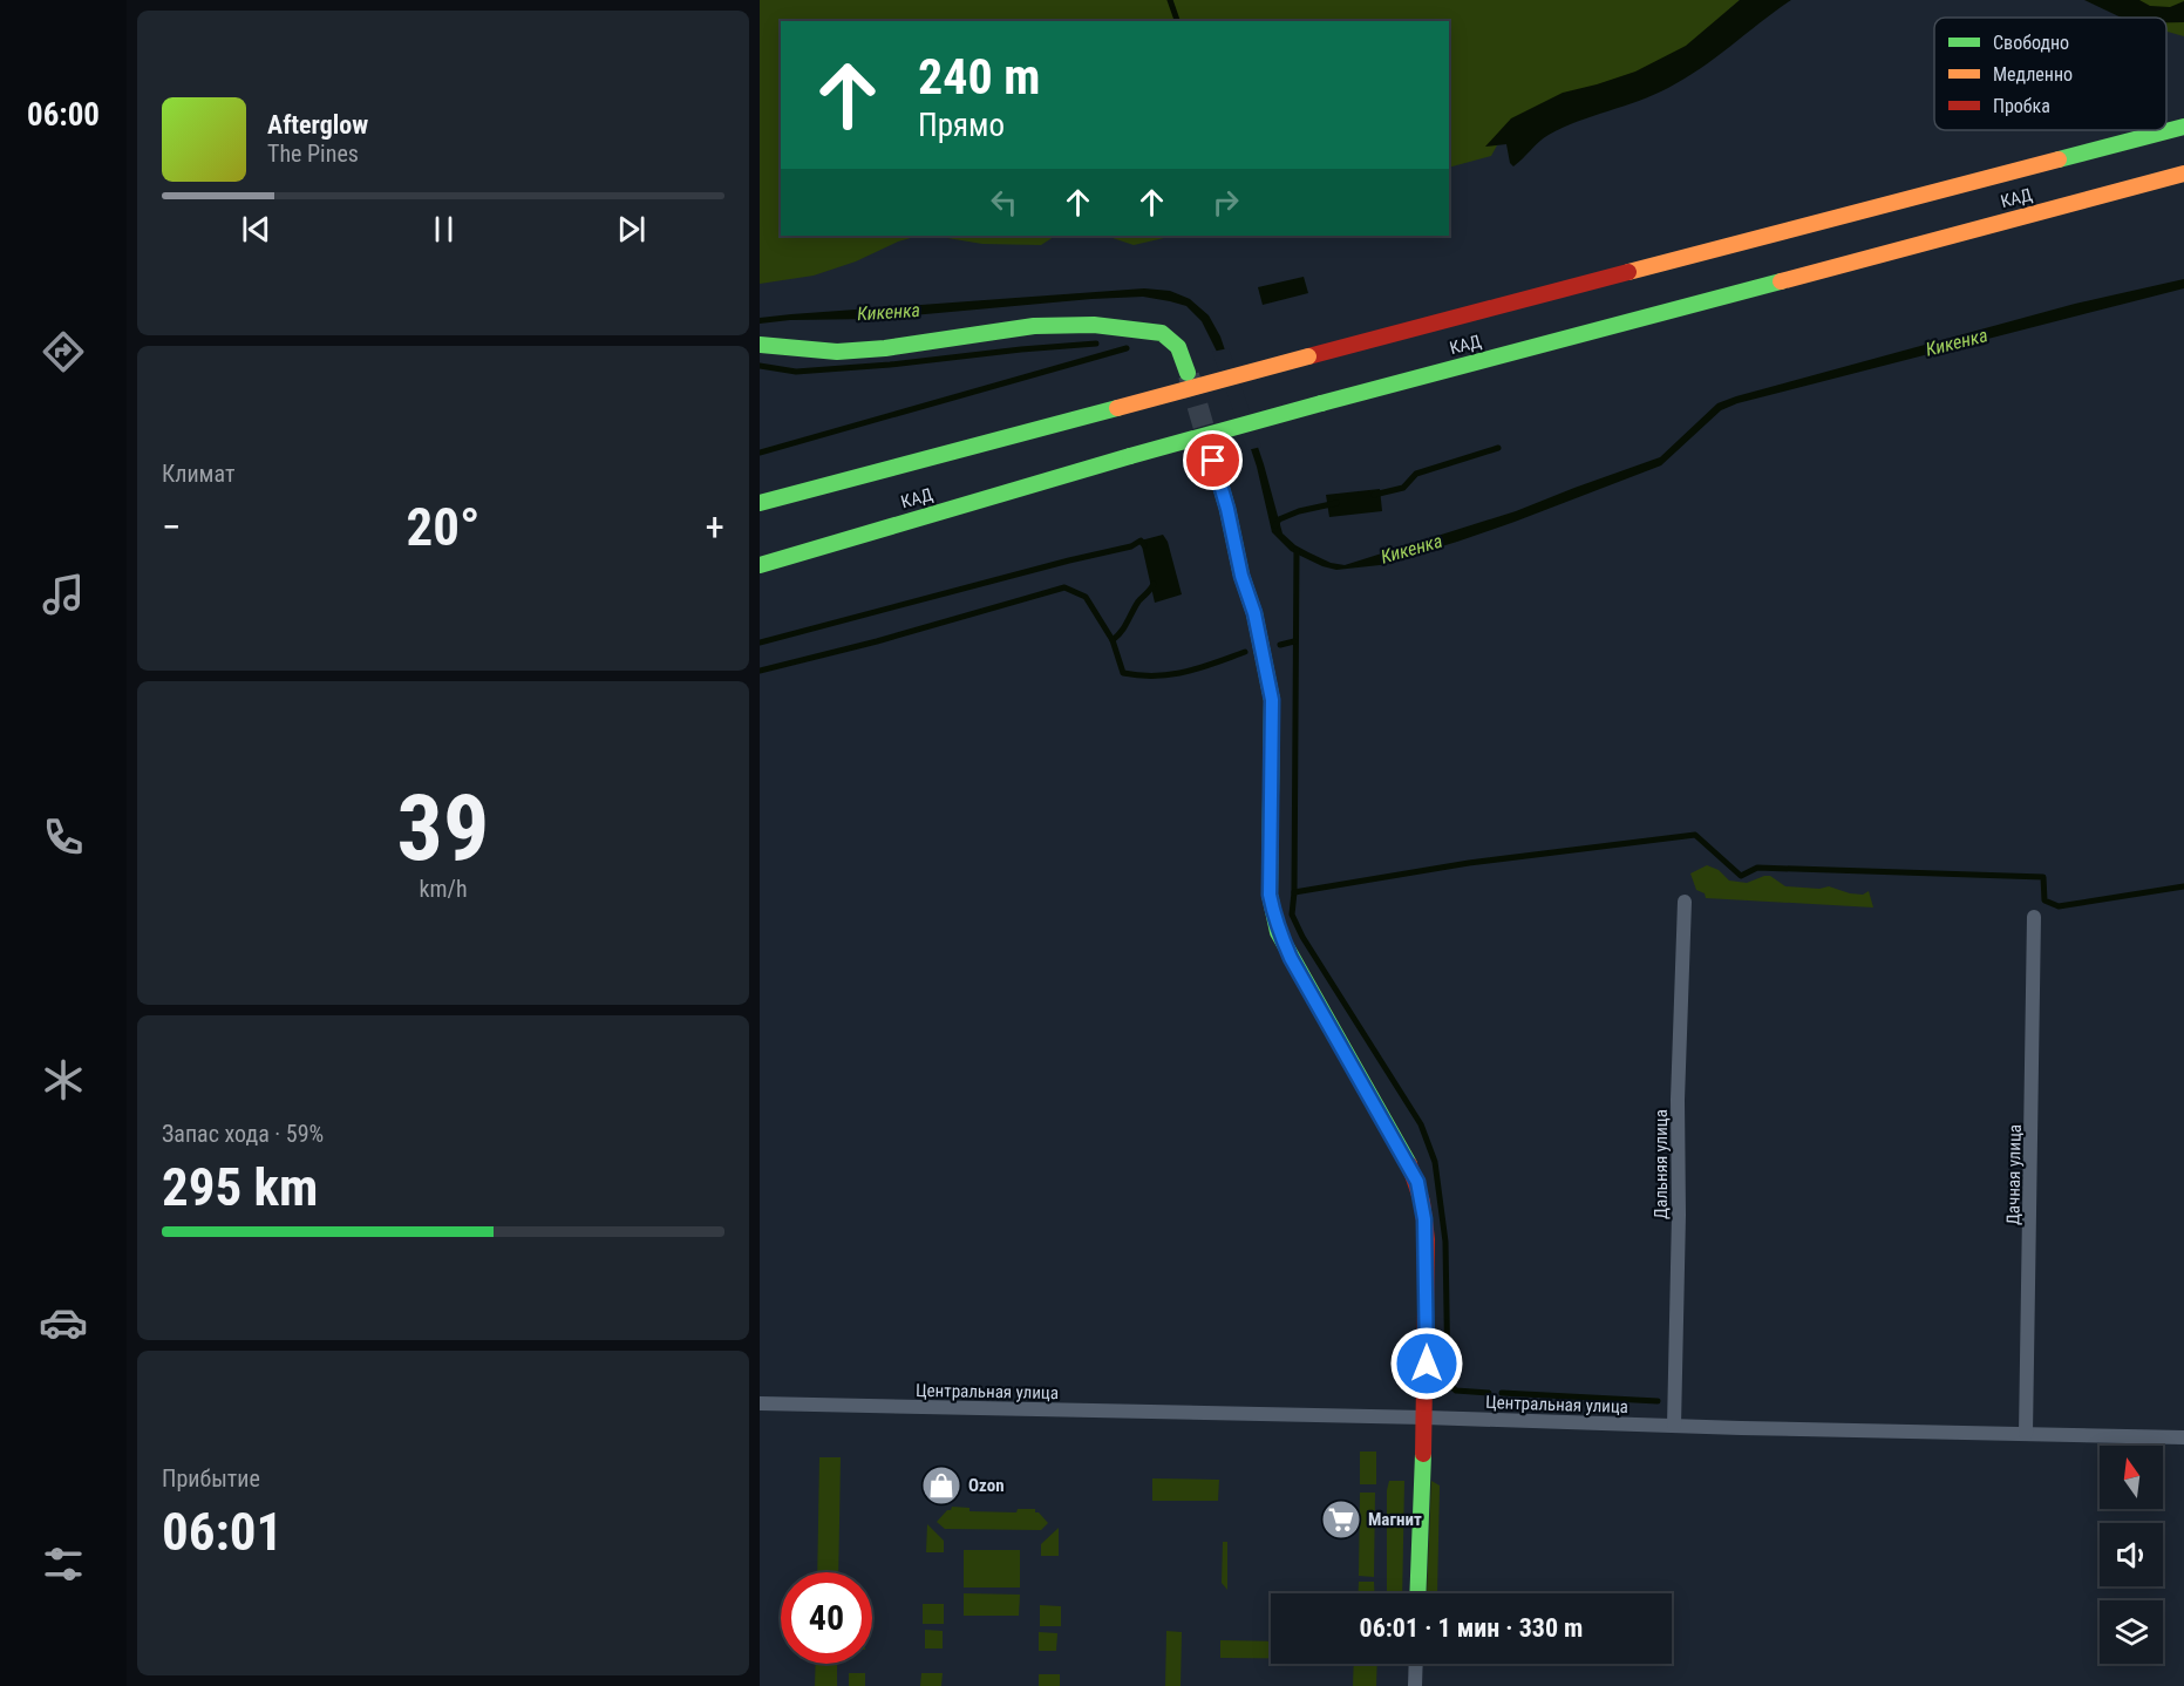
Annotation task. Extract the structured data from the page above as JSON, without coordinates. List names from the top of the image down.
{
  "streets": {
    "main road": ["КАД"],
    "street": ["Дальняя улица", "Дачная улица", "Центральная улица"]
  },
  "crossings": [
    ["Дальняя улица", "Центральная улица"],
    ["Дачная улица", "Центральная улица"]
  ],
  "water": ["Кикенка"],
  "places": {
    "shop": ["Ozon"],
    "supermarket": ["Магнит"]
  },
  "legend": ["Свободно", "Медленно", "Пробка"],
  "north": "top",
  "page": {
    "tabs": "06:00",
    "turn": ["240 m", "Прямо"],
    "song": ["Afterglow", "The Pines"],
    "tile": [
      "Климат",
      ["39", "km/h"],
      ["Запас хода · 59%", "295 km"],
      ["Прибытие", "06:01"]
    ],
    "heat": ["−", "20°", "+"],
    "limit": "40",
    "trip": "06:01 · 1 мин · 330 m"
  }
}
